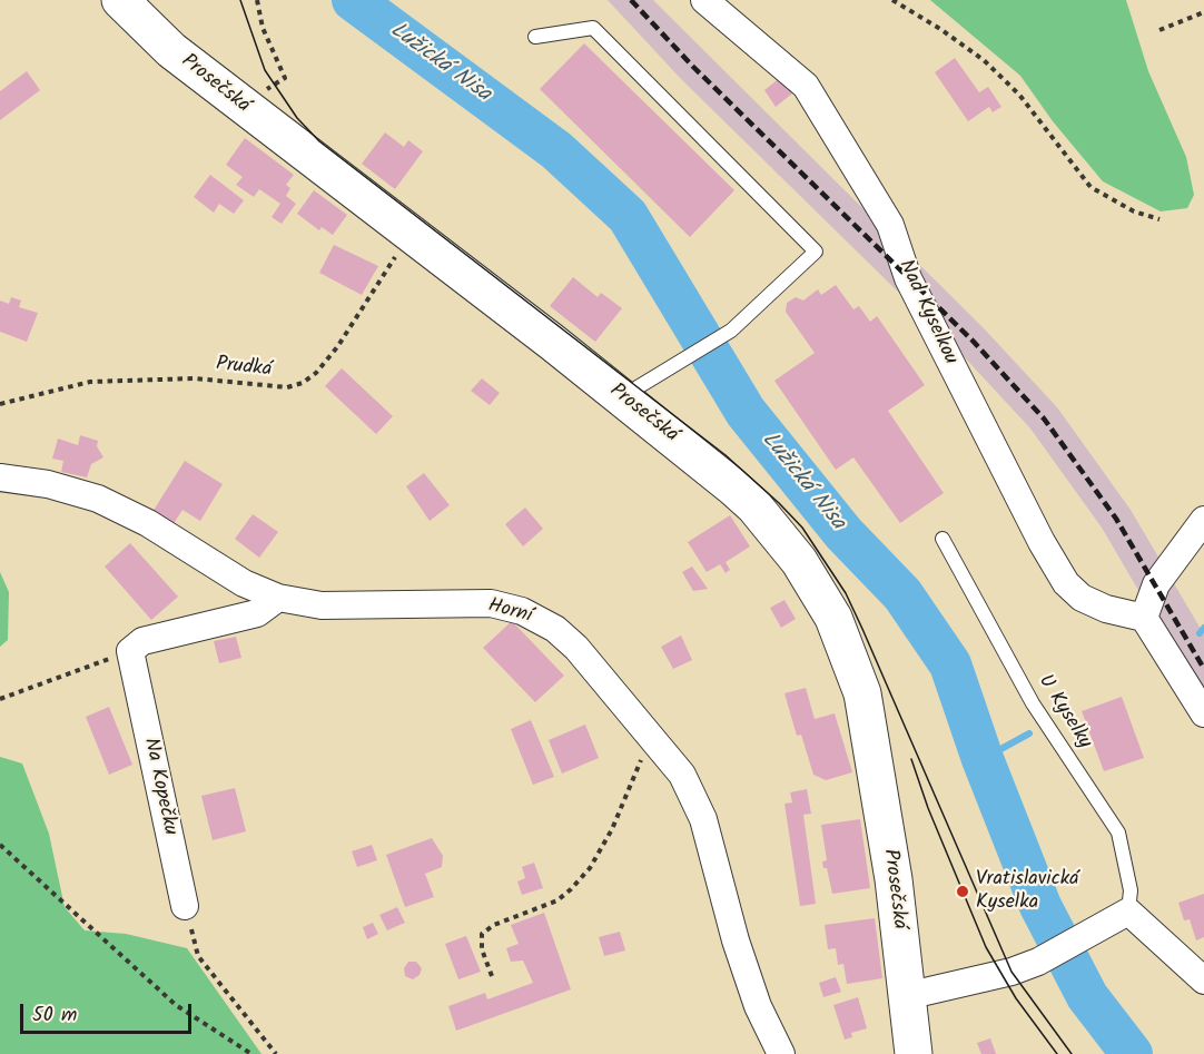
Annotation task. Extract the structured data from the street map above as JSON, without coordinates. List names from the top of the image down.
{
  "streets": {
    "main road": ["Prosečská"],
    "street": ["Nad Kyselkou", "Horní", "Na Kopečku"],
    "lane": ["U Kyselky"],
    "path": ["Prudká"]
  },
  "crossings": [
    ["Prosečská", "Prudká"]
  ],
  "water": ["Lužická Nisa"],
  "places": ["Vratislavická Kyselka"],
  "scale_bar": "50 m"
}
